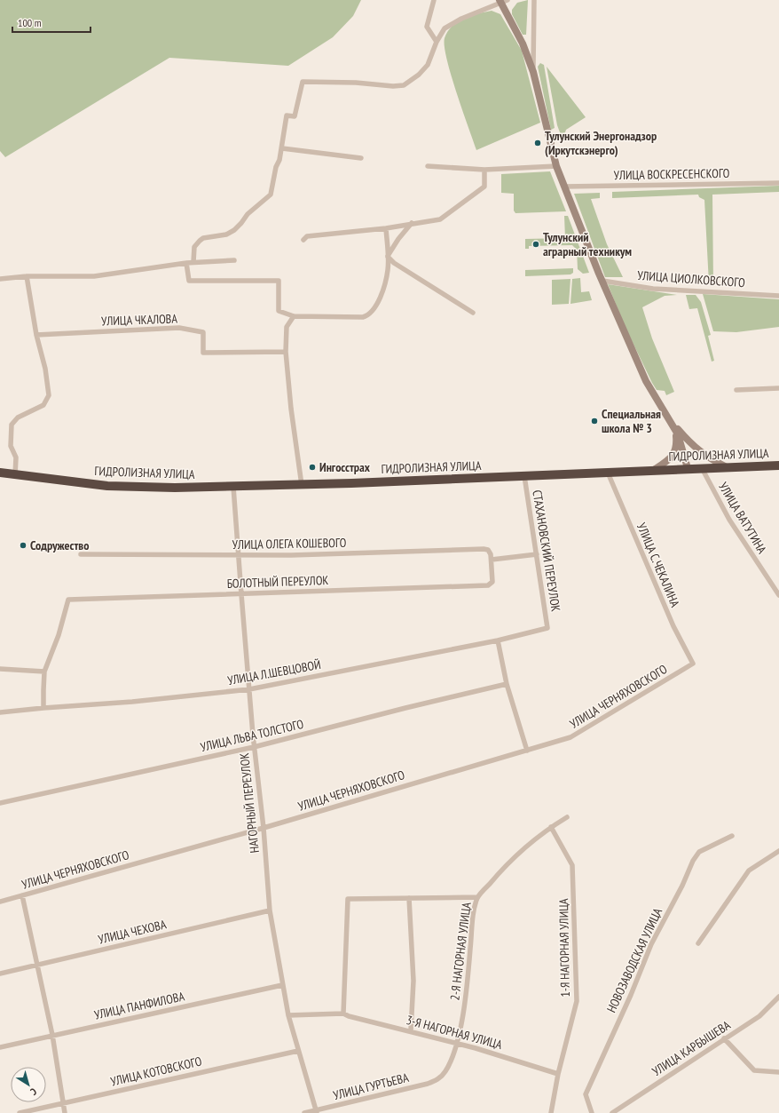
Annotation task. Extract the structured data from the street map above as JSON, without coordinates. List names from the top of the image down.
{
  "streets": {
    "highway": ["ГИДРОЛИЗНАЯ УЛИЦА"],
    "street": [
      "УЛИЦА ВОСКРЕСЕНСКОГО",
      "УЛИЦА ЦИОЛКОВСКОГО",
      "УЛИЦА ЧКАЛОВА",
      "УЛИЦА ВАТУТИНА",
      "УЛИЦА ОЛЕГА КОШЕВОГО",
      "СТАХАНОВСКИЙ ПЕРЕУЛОК",
      "УЛИЦА С.ЧЕКАЛИНА",
      "БОЛОТНЫЙ ПЕРЕУЛОК",
      "УЛИЦА Л.ШЕВЦОВОЙ",
      "УЛИЦА ЧЕРНЯХОВСКОГО",
      "УЛИЦА ЛЬВА ТОЛСТОГО",
      "НАГОРНЫЙ ПЕРЕУЛОК",
      "УЛИЦА ЧЕХОВА",
      "1-Я НАГОРНАЯ УЛИЦА",
      "2-Я НАГОРНАЯ УЛИЦА",
      "НОВОЗАВОДСКАЯ УЛИЦА",
      "УЛИЦА ПАНФИЛОВА",
      "3-Я НАГОРНАЯ УЛИЦА",
      "УЛИЦА КАРБЫШЕВА",
      "УЛИЦА КОТОВСКОГО",
      "УЛИЦА ГУРТЬЕВА"
    ]
  },
  "crossings": [
    ["ГИДРОЛИЗНАЯ УЛИЦА", "УЛИЦА ВАТУТИНА"],
    ["ГИДРОЛИЗНАЯ УЛИЦА", "СТАХАНОВСКИЙ ПЕРЕУЛОК"],
    ["ГИДРОЛИЗНАЯ УЛИЦА", "УЛИЦА С.ЧЕКАЛИНА"],
    ["ГИДРОЛИЗНАЯ УЛИЦА", "НАГОРНЫЙ ПЕРЕУЛОК"],
    ["УЛИЦА ОЛЕГА КОШЕВОГО", "БОЛОТНЫЙ ПЕРЕУЛОК"],
    ["УЛИЦА ОЛЕГА КОШЕВОГО", "НАГОРНЫЙ ПЕРЕУЛОК"],
    ["СТАХАНОВСКИЙ ПЕРЕУЛОК", "УЛИЦА Л.ШЕВЦОВОЙ"],
    ["УЛИЦА С.ЧЕКАЛИНА", "УЛИЦА ЧЕРНЯХОВСКОГО"],
    ["БОЛОТНЫЙ ПЕРЕУЛОК", "НАГОРНЫЙ ПЕРЕУЛОК"],
    ["УЛИЦА Л.ШЕВЦОВОЙ", "НАГОРНЫЙ ПЕРЕУЛОК"],
    ["УЛИЦА ЧЕРНЯХОВСКОГО", "НАГОРНЫЙ ПЕРЕУЛОК"],
    ["УЛИЦА ЛЬВА ТОЛСТОГО", "НАГОРНЫЙ ПЕРЕУЛОК"],
    ["НАГОРНЫЙ ПЕРЕУЛОК", "УЛИЦА ЧЕХОВА"],
    ["НАГОРНЫЙ ПЕРЕУЛОК", "УЛИЦА ПАНФИЛОВА"],
    ["НАГОРНЫЙ ПЕРЕУЛОК", "3-Я НАГОРНАЯ УЛИЦА"],
    ["НАГОРНЫЙ ПЕРЕУЛОК", "УЛИЦА КОТОВСКОГО"],
    ["НАГОРНЫЙ ПЕРЕУЛОК", "УЛИЦА ГУРТЬЕВА"],
    ["1-Я НАГОРНАЯ УЛИЦА", "2-Я НАГОРНАЯ УЛИЦА"],
    ["1-Я НАГОРНАЯ УЛИЦА", "3-Я НАГОРНАЯ УЛИЦА"],
    ["2-Я НАГОРНАЯ УЛИЦА", "3-Я НАГОРНАЯ УЛИЦА"],
    ["2-Я НАГОРНАЯ УЛИЦА", "УЛИЦА ГУРТЬЕВА"]
  ],
  "places": [
    "Тулунский Энергонадзор (Иркутскэнерго)",
    "Тулунский аграрный техникум",
    "Специальная школа № 3",
    "Ингосстрах",
    "Содружество"
  ],
  "scale_bar": "100 m",
  "north": "bottom right"
}
